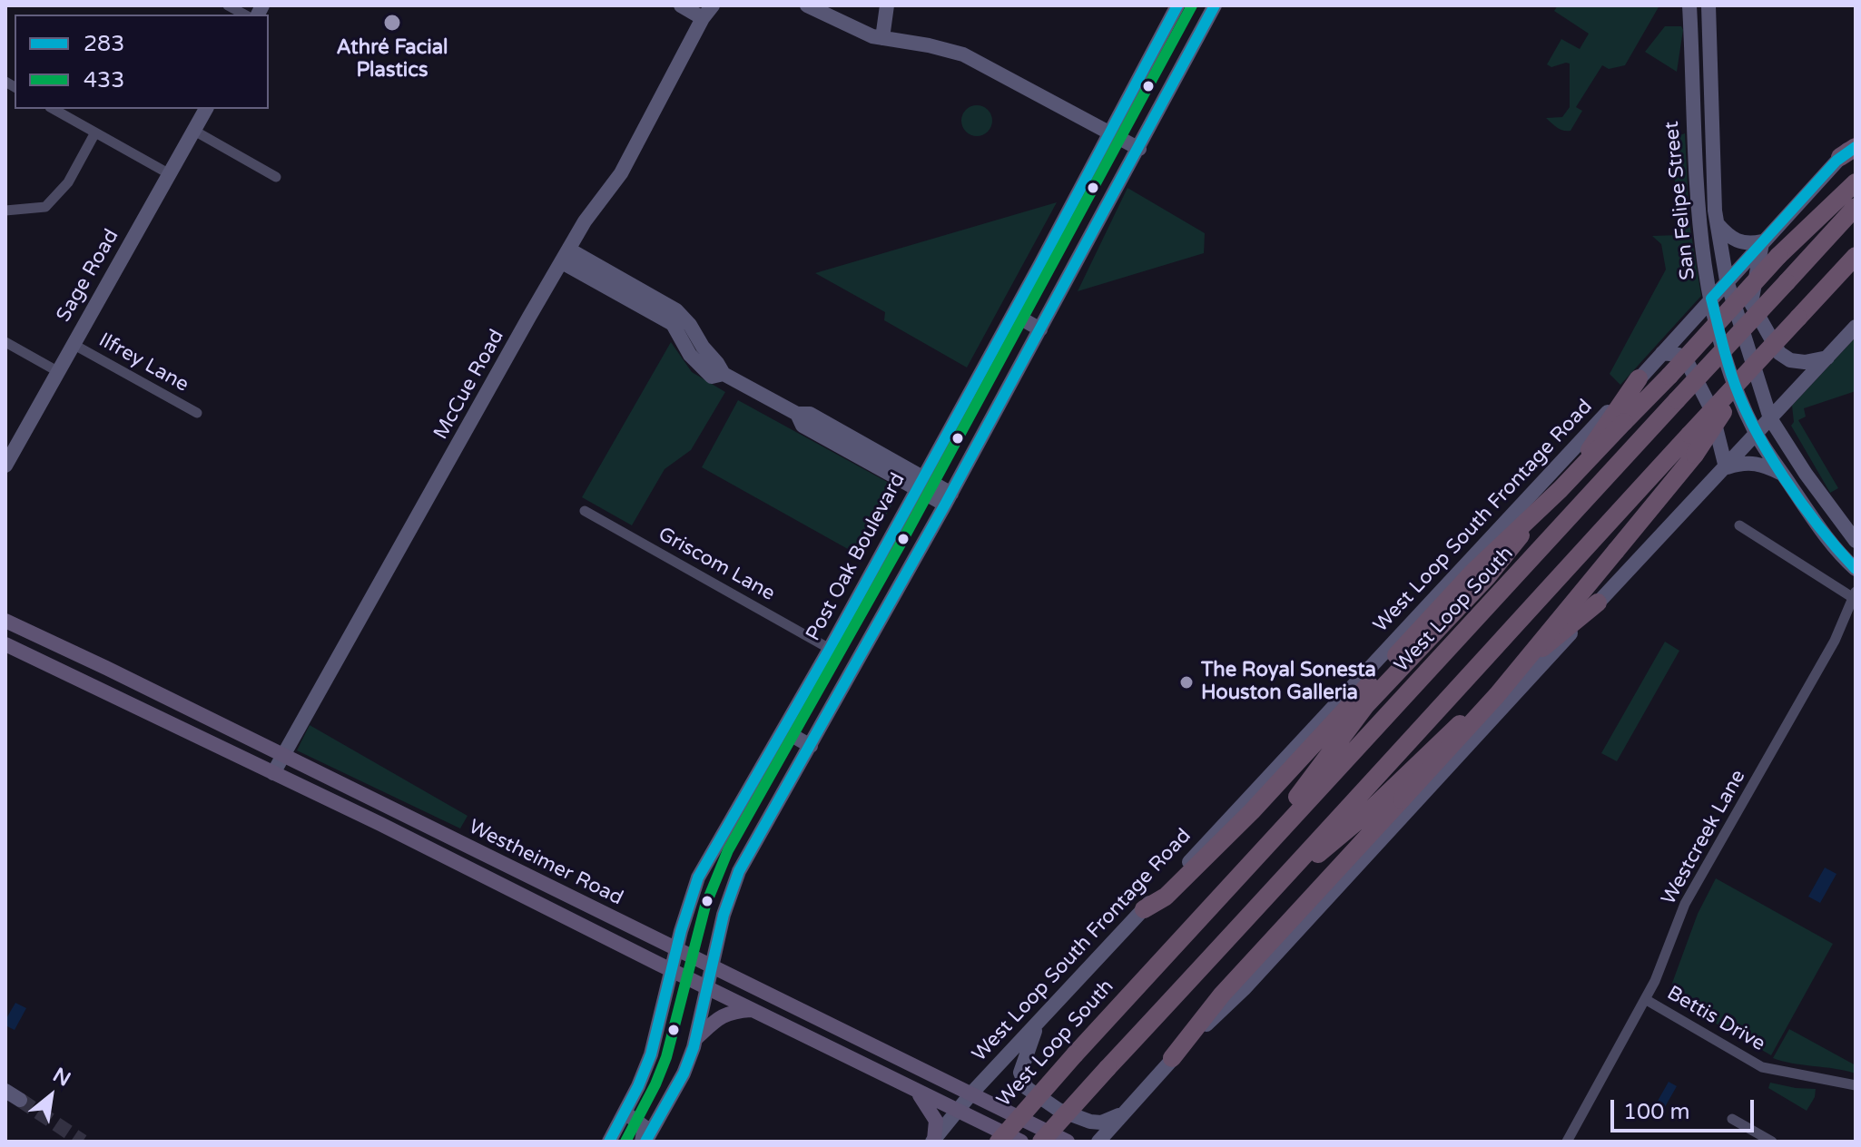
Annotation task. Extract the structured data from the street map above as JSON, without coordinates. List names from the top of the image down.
{
  "streets": {
    "highway": ["West Loop South"],
    "main road": [
      "San Felipe Street",
      "Sage Road",
      "McCue Road",
      "West Loop South Frontage Road",
      "Post Oak Boulevard",
      "Westheimer Road"
    ],
    "street": [
      "Ilfrey Lane",
      "Griscom Lane",
      "Westcreek Lane",
      "Bettis Drive"
    ]
  },
  "crossings": [
    ["San Felipe Street", "West Loop South Frontage Road"],
    ["Sage Road", "Ilfrey Lane"],
    ["McCue Road", "Westheimer Road"],
    ["West Loop South Frontage Road", "Westheimer Road"],
    ["Post Oak Boulevard", "Griscom Lane"],
    ["Post Oak Boulevard", "Westheimer Road"],
    ["Westcreek Lane", "Bettis Drive"]
  ],
  "places": ["Athré Facial Plastics", "The Royal Sonesta Houston Galleria"],
  "lines": ["transit line 283", "transit line 433"],
  "legend": ["283", "433"],
  "scale_bar": "100 m",
  "north": "top right"
}
